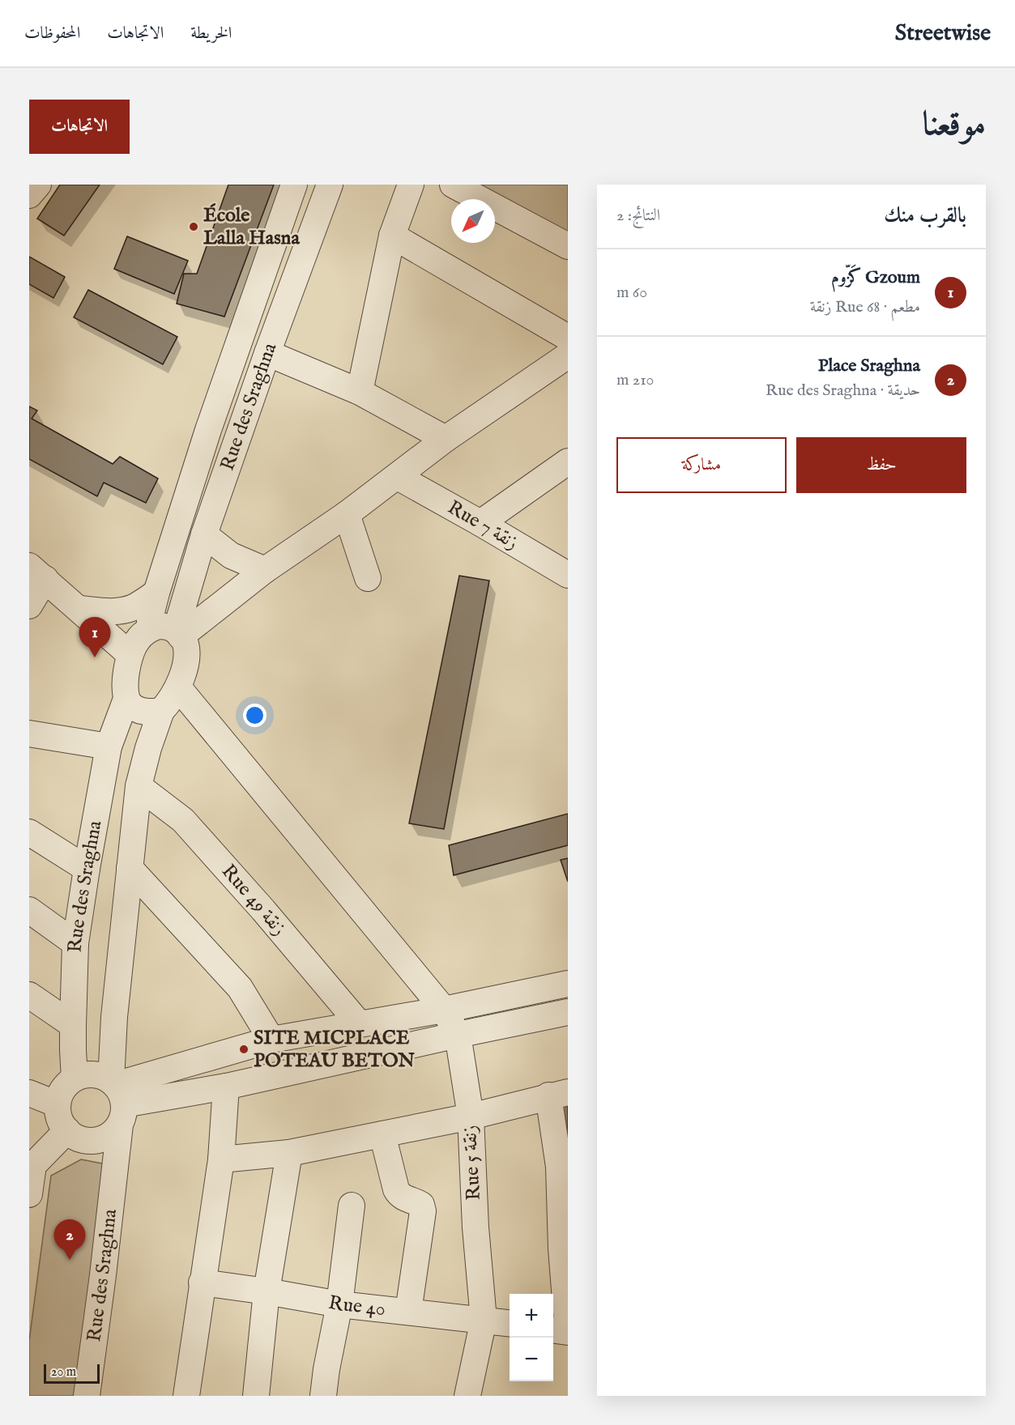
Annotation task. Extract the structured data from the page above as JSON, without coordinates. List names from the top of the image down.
{
  "streets": {
    "street": [
      "Rue des Sraghna",
      "Rue 7 زنقة",
      "Rue 49 زنقة",
      "Rue 5 زنقة",
      "Rue 40"
    ]
  },
  "crossings": [
    ["Rue des Sraghna", "Rue 49 زنقة"],
    ["Rue des Sraghna", "Rue 5 زنقة"],
    ["Rue 5 زنقة", "Rue 40"]
  ],
  "places": ["École Lalla Hasna", "SITE MICPLACE POTEAU BETON"],
  "scale_bar": "20 m",
  "north": "bottom left",
  "page": {
    "header": "Streetwise",
    "nav": ["الخريطة", "الاتجاهات", "المحفوظات"],
    "title": "موقعنا",
    "buttons": [
      "الاتجاهات",
      ["حفظ", "مشاركة"]
    ],
    "heading": ["بالقرب منك", "النتائج: 2"],
    "list": [
      {
        "mark": "1",
        "name": "Gzoum كَزّوم",
        "note": "مطعم · Rue 68 زنقة",
        "value": "60 m"
      },
      {
        "mark": "2",
        "name": "Place Sraghna",
        "note": "حديقة · Rue des Sraghna",
        "value": "210 m"
      }
    ],
    "pins": ["1", "2"],
    "map_buttons": ["+", "−"],
    "scale": "20 m"
  }
}
